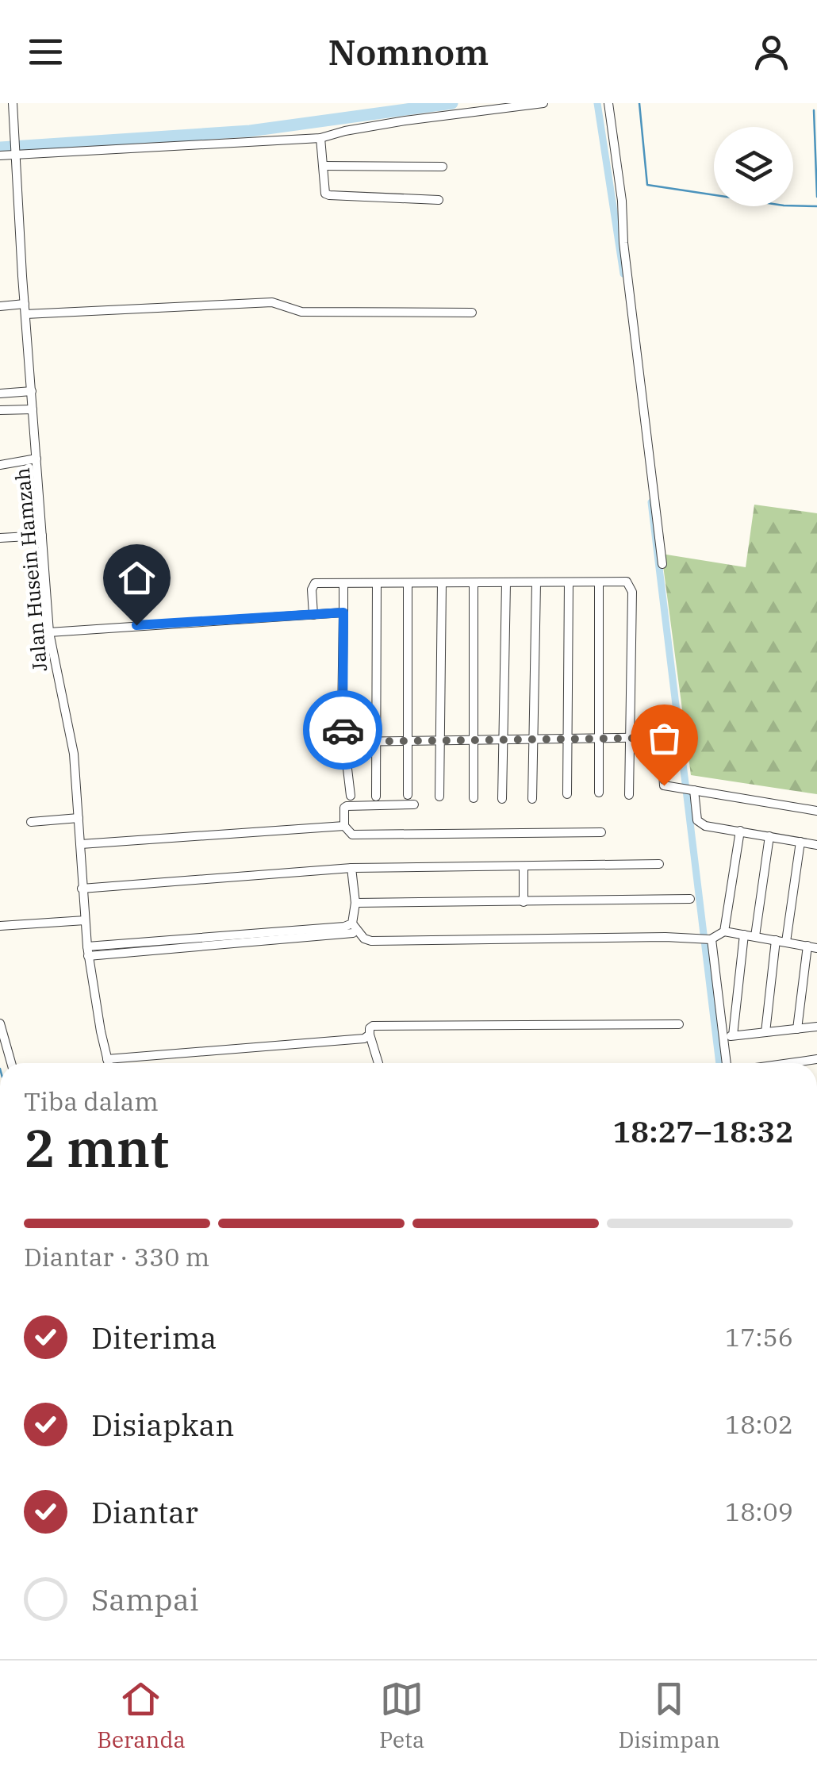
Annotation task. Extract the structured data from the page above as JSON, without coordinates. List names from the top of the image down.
{
  "streets": {
    "street": ["Jalan Husein Hamzah"]
  },
  "page": {
    "header": "Nomnom",
    "heading": ["2 mnt", "Tiba dalam", "18:27–18:32"],
    "bar": "Diantar · 330 m",
    "list": [
      ["Diterima", "17:56"],
      ["Disiapkan", "18:02"],
      ["Diantar", "18:09"],
      "Sampai"
    ],
    "tabs": ["Beranda", "Peta", "Disimpan"]
  }
}
